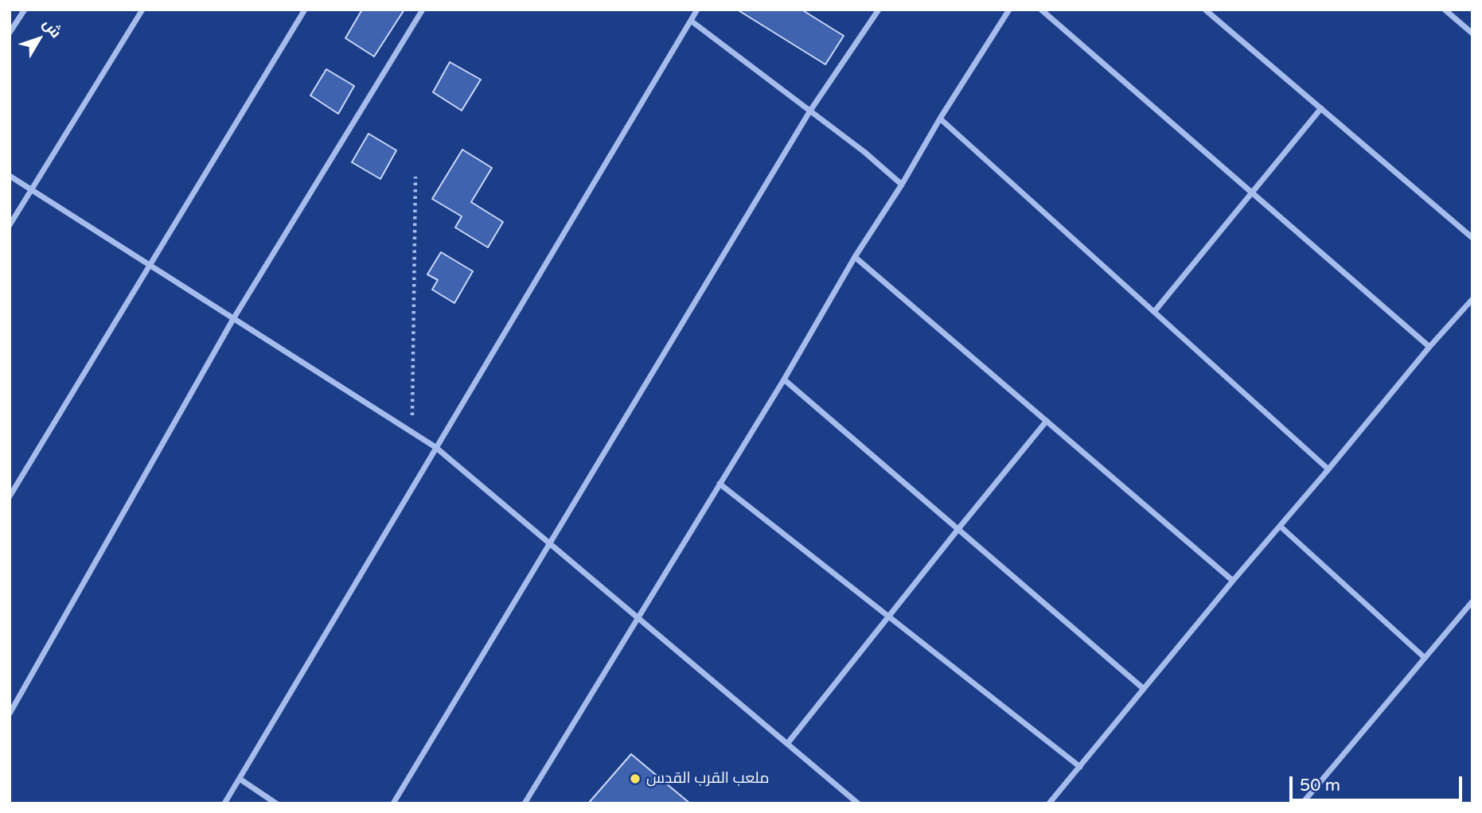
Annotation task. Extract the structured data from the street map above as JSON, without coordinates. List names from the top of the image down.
{
  "places": ["ملعب القرب القدس"],
  "scale_bar": "50 m",
  "north": "top right"
}
